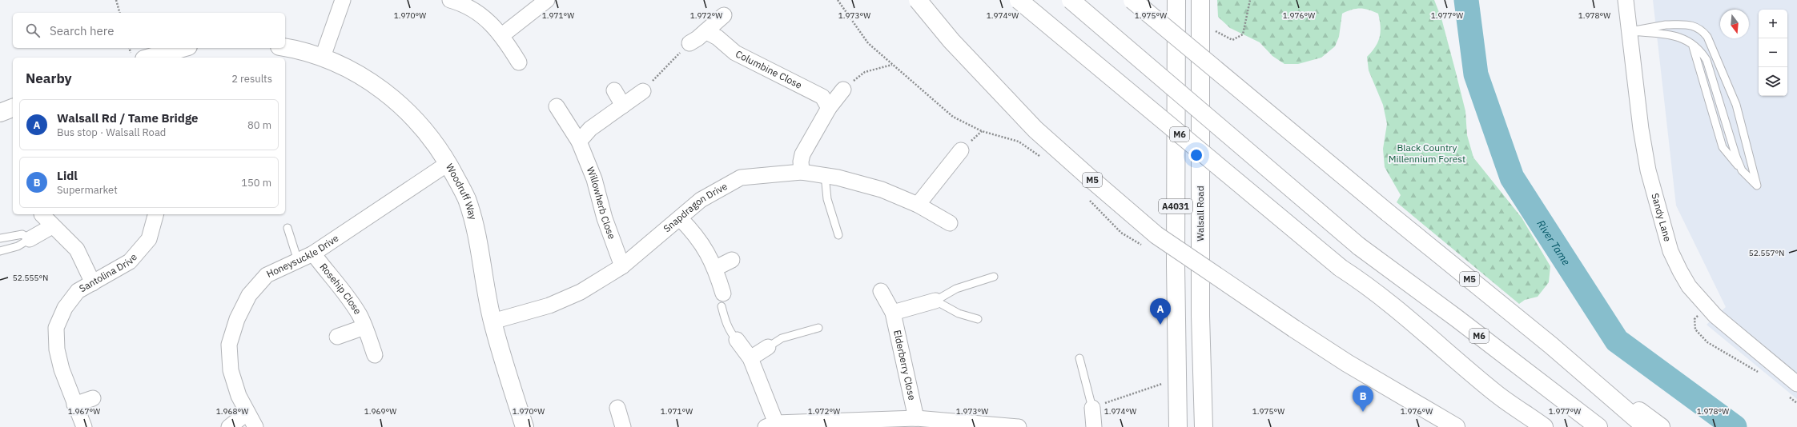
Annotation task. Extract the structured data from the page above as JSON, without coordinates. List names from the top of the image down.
{
  "streets": {
    "main road": [
      "M6",
      "M5",
      "Woodruff Way",
      "A4031",
      "Walsall Road"
    ],
    "street": [
      "Columbine Close",
      "Willowherb Close",
      "Snapdragon Drive",
      "Sandy Lane",
      "Honeysuckle Drive",
      "Santolina Drive",
      "Rosehip Close",
      "Elderberry Close"
    ]
  },
  "crossings": [
    ["Woodruff Way", "Snapdragon Drive"],
    ["Woodruff Way", "Honeysuckle Drive"],
    ["Willowherb Close", "Snapdragon Drive"],
    ["Honeysuckle Drive", "Rosehip Close"]
  ],
  "water": ["River Tame"],
  "parks": ["Black Country Millennium Forest"],
  "north": "bottom",
  "page": {
    "map_buttons": ["+", "−"],
    "search": "Search here",
    "heading": ["Nearby", "2 results"],
    "list": [
      {
        "mark": "A",
        "name": "Walsall Rd / Tame Bridge",
        "note": "Bus stop · Walsall Road",
        "value": "80 m"
      },
      {
        "mark": "B",
        "name": "Lidl",
        "note": "Supermarket",
        "value": "150 m"
      }
    ],
    "pins": ["A", "B"]
  },
  "coordinates": [
    "1.970°W",
    "1.971°W",
    "1.972°W",
    "1.973°W",
    "1.974°W",
    "1.975°W",
    "1.976°W",
    "1.977°W",
    "1.978°W",
    "52.557°N",
    "52.555°N",
    "1.967°W",
    "1.968°W",
    "1.969°W"
  ]
}
